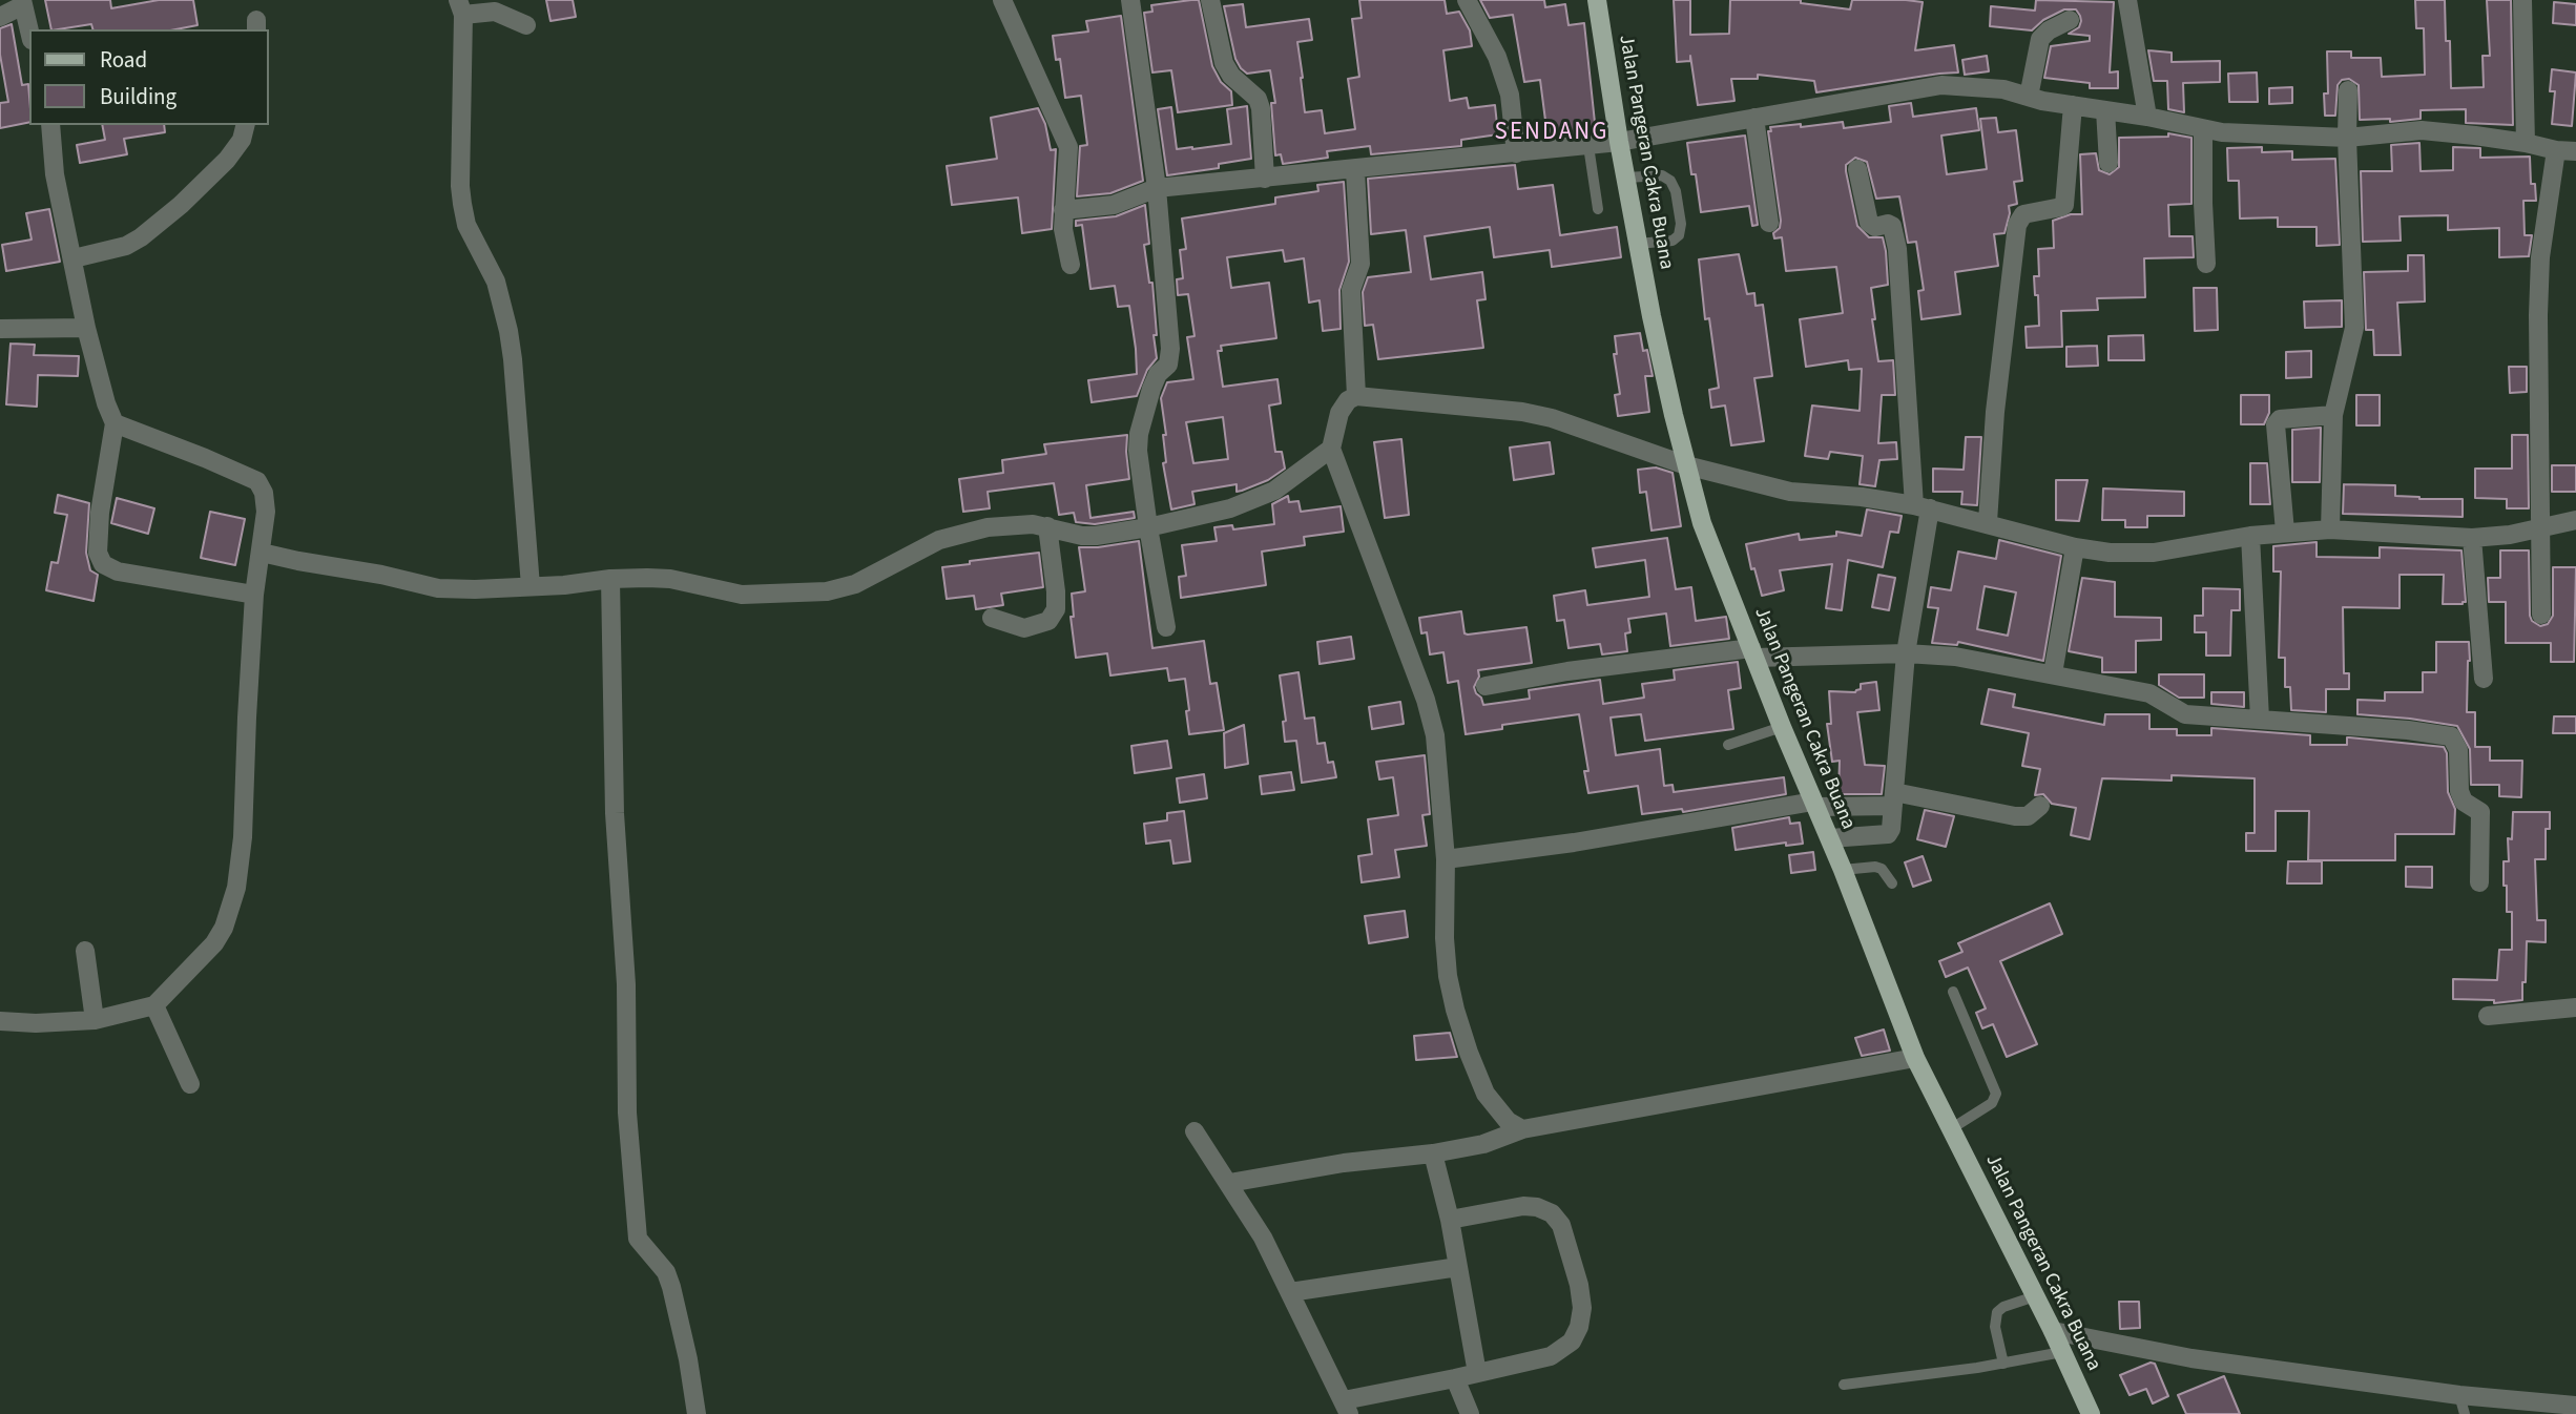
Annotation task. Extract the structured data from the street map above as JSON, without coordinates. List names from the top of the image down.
{
  "streets": {
    "main road": ["Jalan Pangeran Cakra Buana"]
  },
  "districts": ["SENDANG"],
  "legend": ["Road", "Building"]
}
